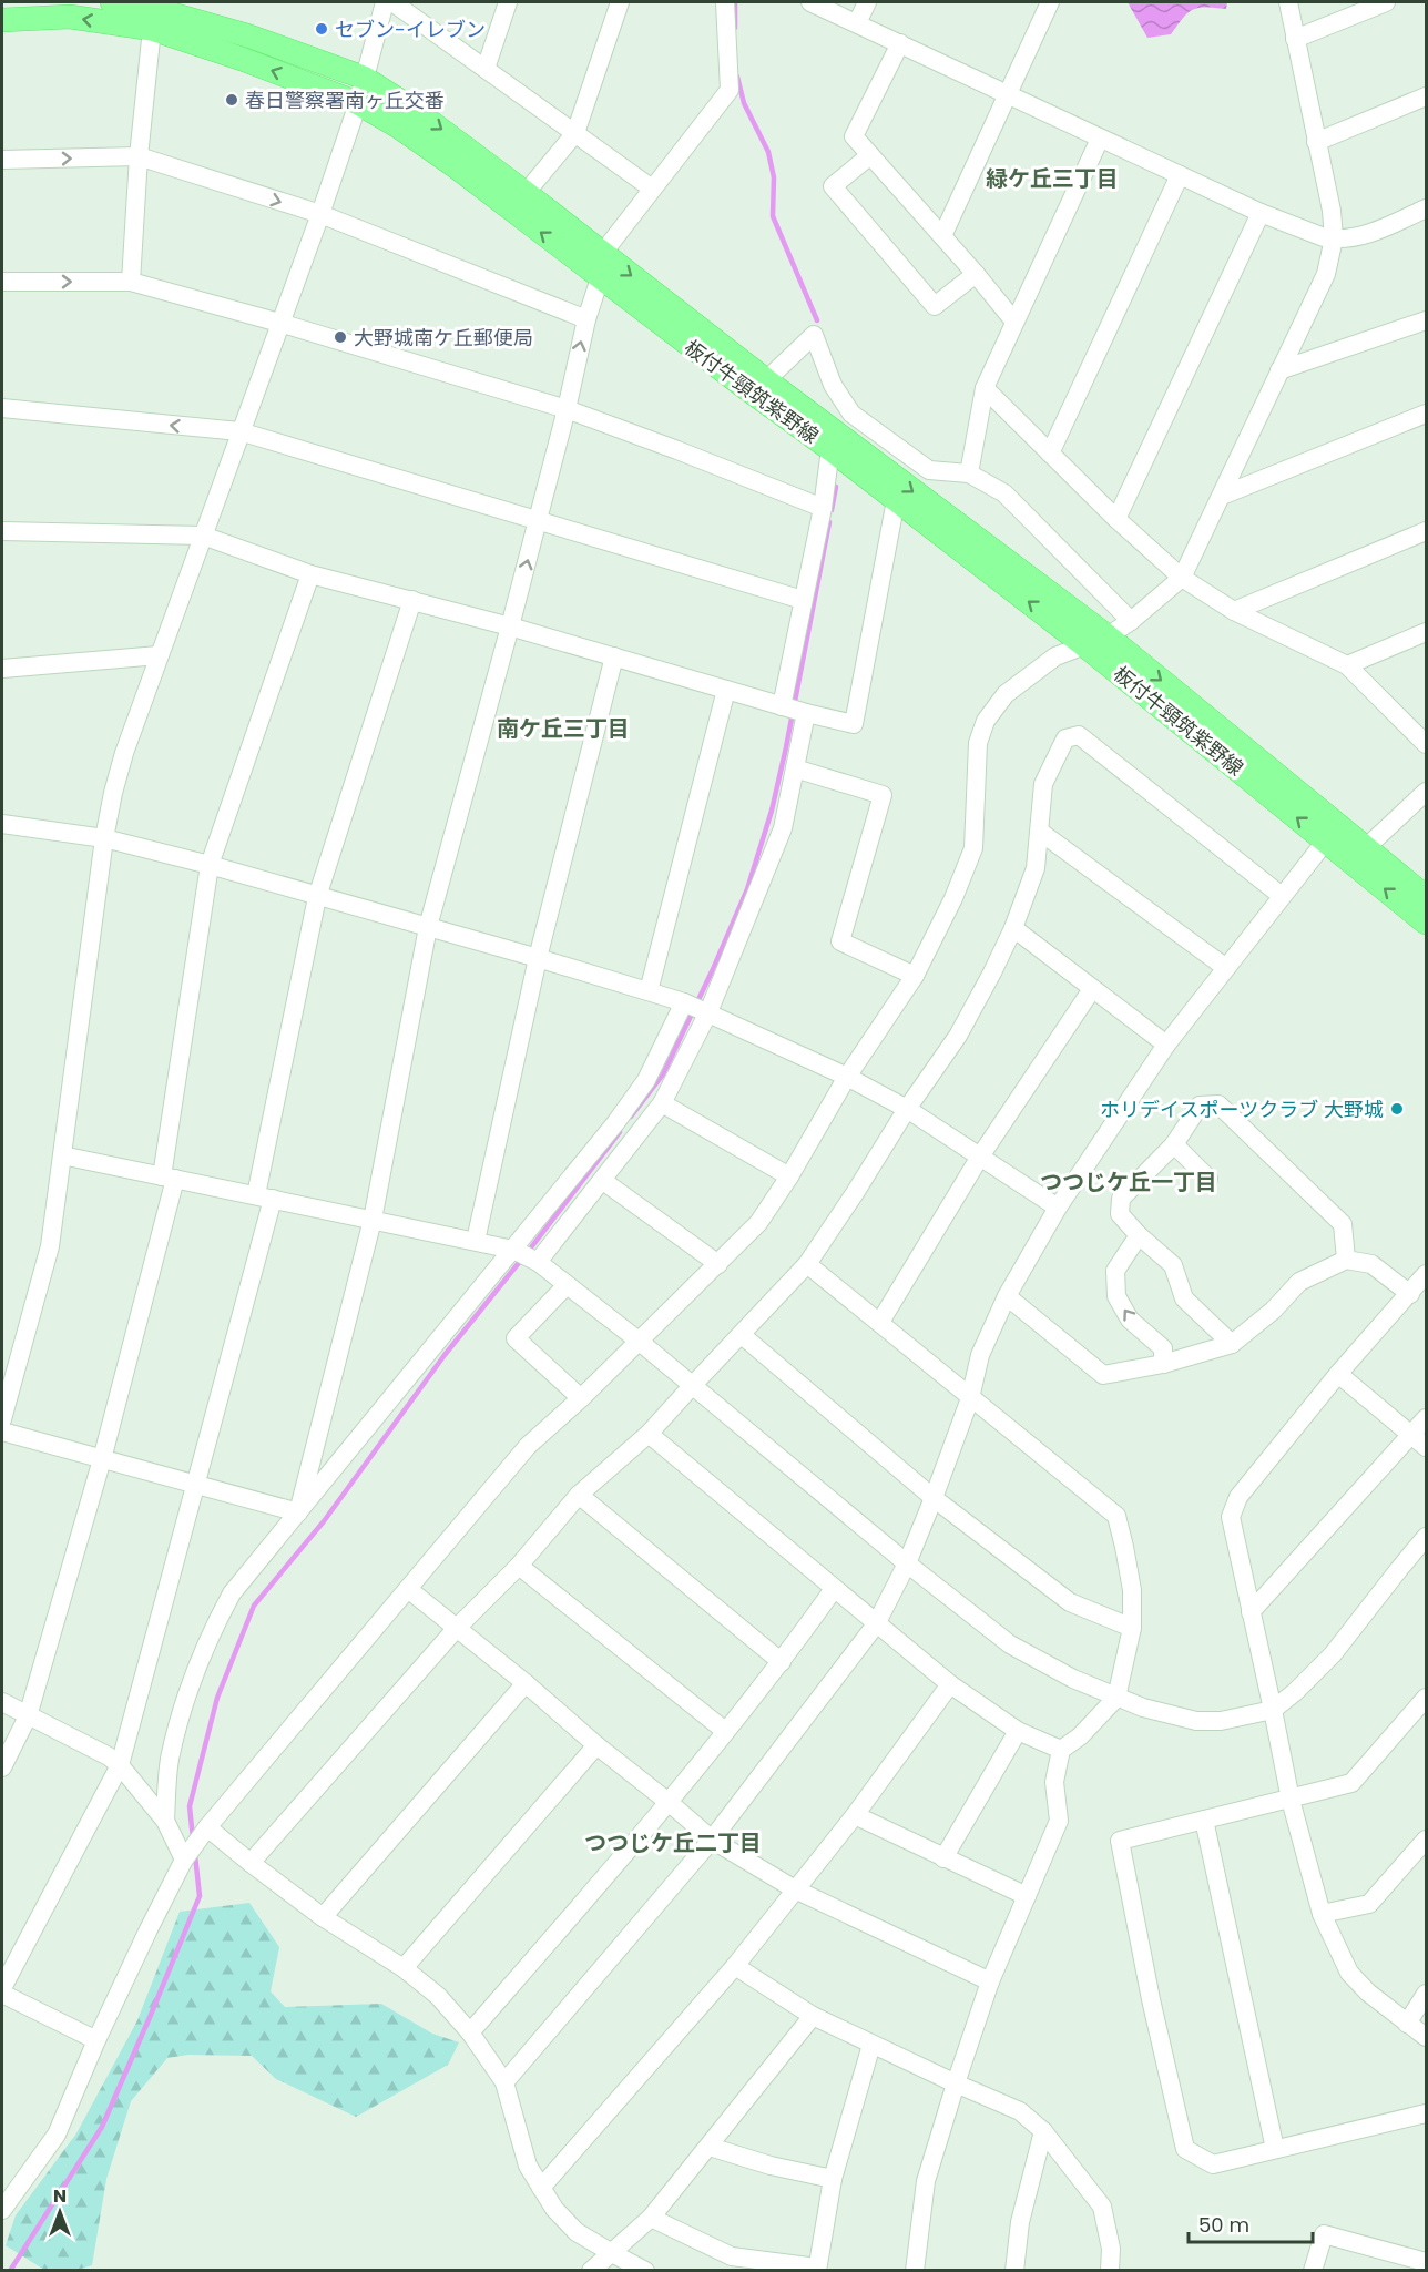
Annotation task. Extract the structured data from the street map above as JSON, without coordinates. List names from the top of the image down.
{
  "streets": {
    "main road": ["板付牛頸筑紫野線"]
  },
  "districts": [
    "緑ケ丘三丁目",
    "南ケ丘三丁目",
    "つつじケ丘一丁目",
    "つつじケ丘二丁目"
  ],
  "places": [
    "セブン-イレブン",
    "春日警察署南ヶ丘交番",
    "大野城南ケ丘郵便局",
    "ホリデイスポーツクラブ 大野城"
  ],
  "scale_bar": "50 m",
  "north": "top"
}
